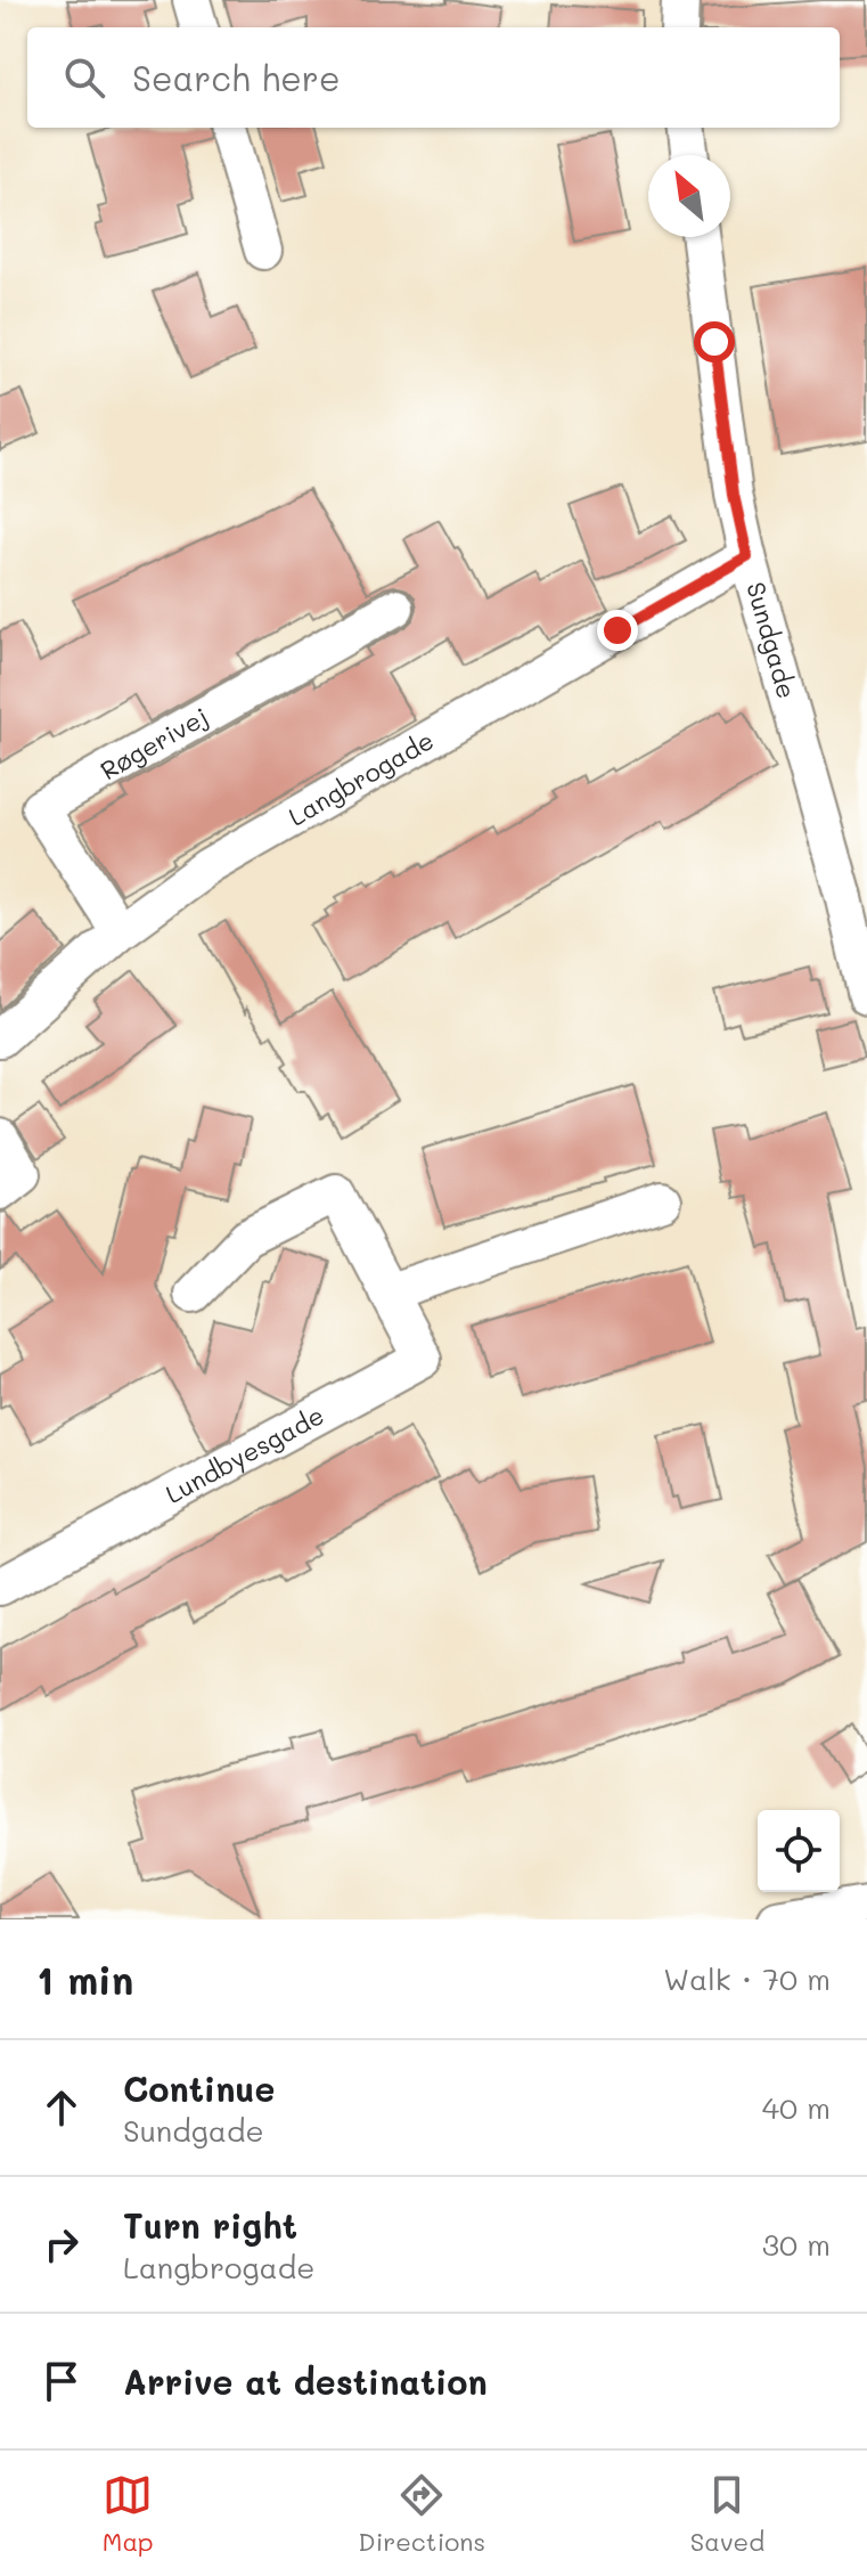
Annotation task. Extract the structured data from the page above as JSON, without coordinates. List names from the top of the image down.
{
  "streets": {
    "street": [
      "Sundgade",
      "Røgerivej",
      "Langbrogade",
      "Lundbyesgade"
    ]
  },
  "crossings": [
    ["Sundgade", "Langbrogade"],
    ["Røgerivej", "Langbrogade"]
  ],
  "north": "top left",
  "page": {
    "search": "Search here",
    "heading": ["1 min", "Walk · 70 m"],
    "list": [
      ["Continue", "Sundgade", "40 m"],
      ["Turn right", "Langbrogade", "30 m"],
      "Arrive at destination"
    ],
    "nav": ["Map", "Directions", "Saved"]
  }
}
